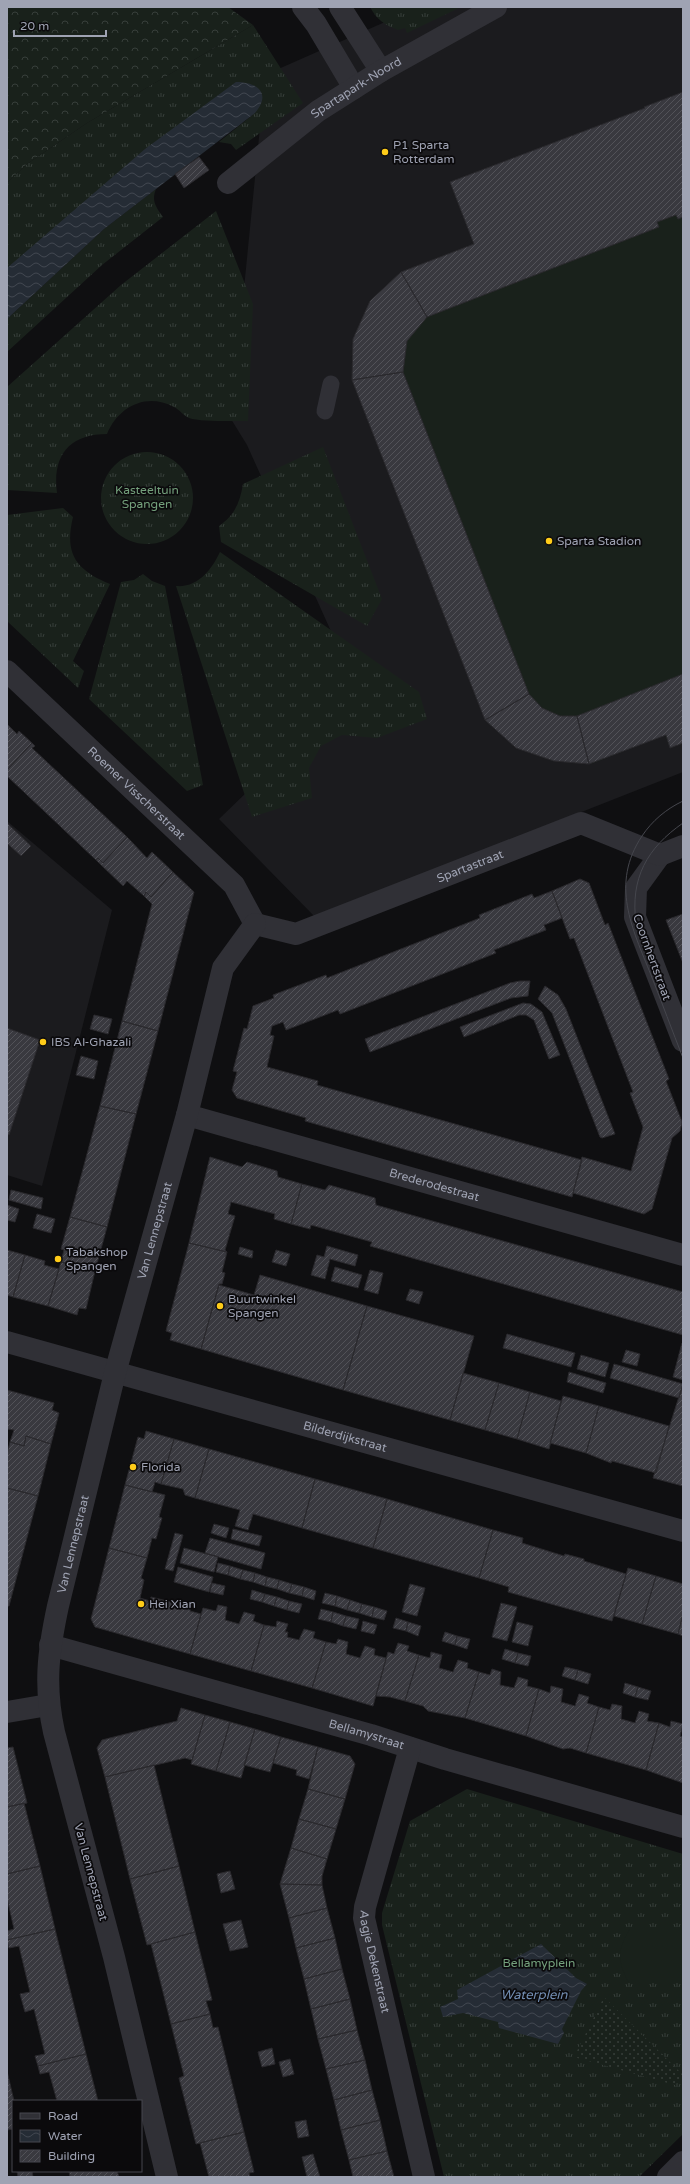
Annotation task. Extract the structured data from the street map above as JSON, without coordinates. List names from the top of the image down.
{
  "streets": {
    "street": [
      "Spartapark-Noord",
      "Roemer Visscherstraat",
      "Spartastraat",
      "Coornhertstraat",
      "Brederodestraat",
      "Van Lennepstraat",
      "Bilderdijkstraat",
      "Bellamystraat",
      "Aagje Dekenstraat"
    ]
  },
  "crossings": [
    ["Roemer Visscherstraat", "Spartastraat"],
    ["Roemer Visscherstraat", "Van Lennepstraat"],
    ["Spartastraat", "Coornhertstraat"],
    ["Spartastraat", "Van Lennepstraat"],
    ["Brederodestraat", "Van Lennepstraat"],
    ["Van Lennepstraat", "Bilderdijkstraat"],
    ["Van Lennepstraat", "Bellamystraat"],
    ["Bellamystraat", "Aagje Dekenstraat"]
  ],
  "water": ["Waterplein"],
  "parks": ["Kasteeltuin Spangen", "Bellamyplein"],
  "places": [
    "P1 Sparta Rotterdam",
    "Sparta Stadion",
    "IBS Al-Ghazali",
    "Tabakshop Spangen",
    "Buurtwinkel Spangen",
    "Florida",
    "Hei Xian"
  ],
  "legend": ["Road", "Water", "Building"],
  "scale_bar": "20 m"
}
